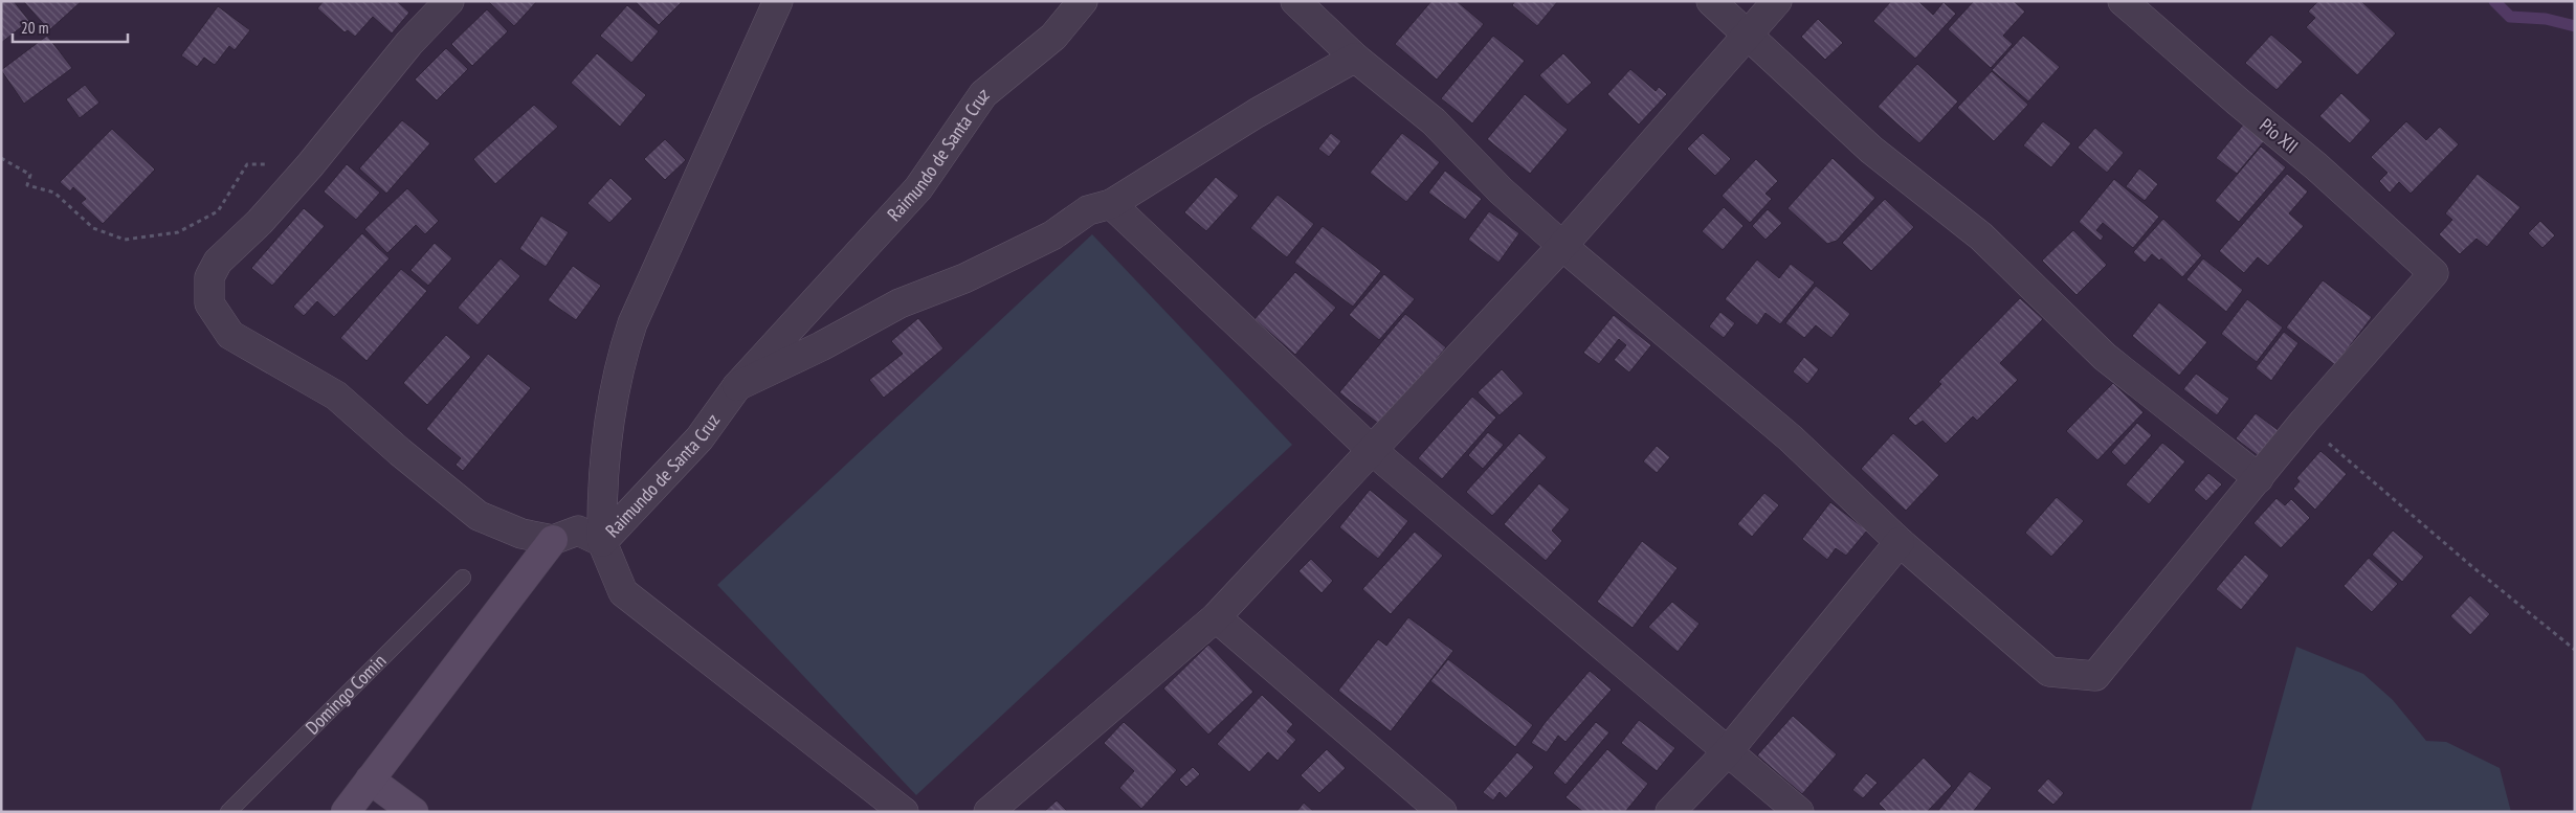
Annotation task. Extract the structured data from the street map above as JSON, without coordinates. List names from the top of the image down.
{
  "streets": {
    "street": ["Pío XII", "Raimundo de Santa Cruz"],
    "lane": ["Domingo Comin"]
  },
  "scale_bar": "20 m"
}
